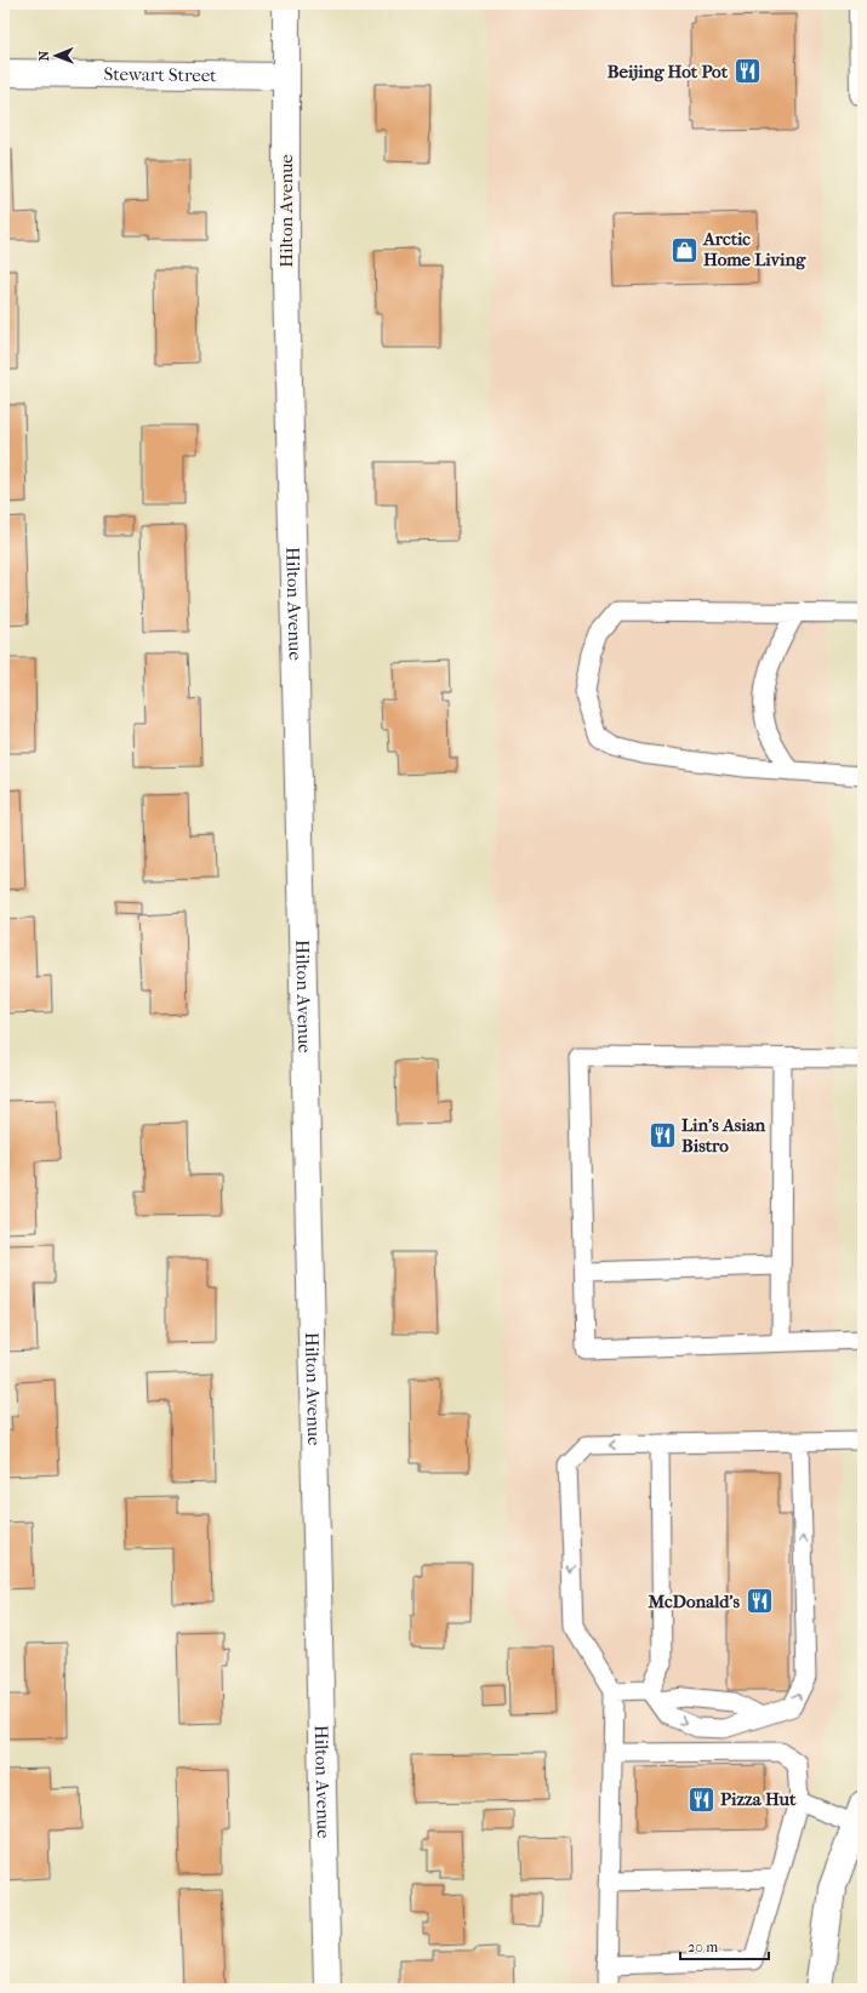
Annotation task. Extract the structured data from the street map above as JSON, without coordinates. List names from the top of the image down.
{
  "streets": {
    "street": ["Stewart Street", "Hilton Avenue"]
  },
  "crossings": [
    ["Stewart Street", "Hilton Avenue"]
  ],
  "places": {
    "restaurant": [
      "Beijing Hot Pot",
      "Lin's Asian Bistro",
      "McDonald's",
      "Pizza Hut"
    ],
    "shop": ["Arctic Home Living"]
  },
  "scale_bar": "20 m",
  "north": "left"
}
